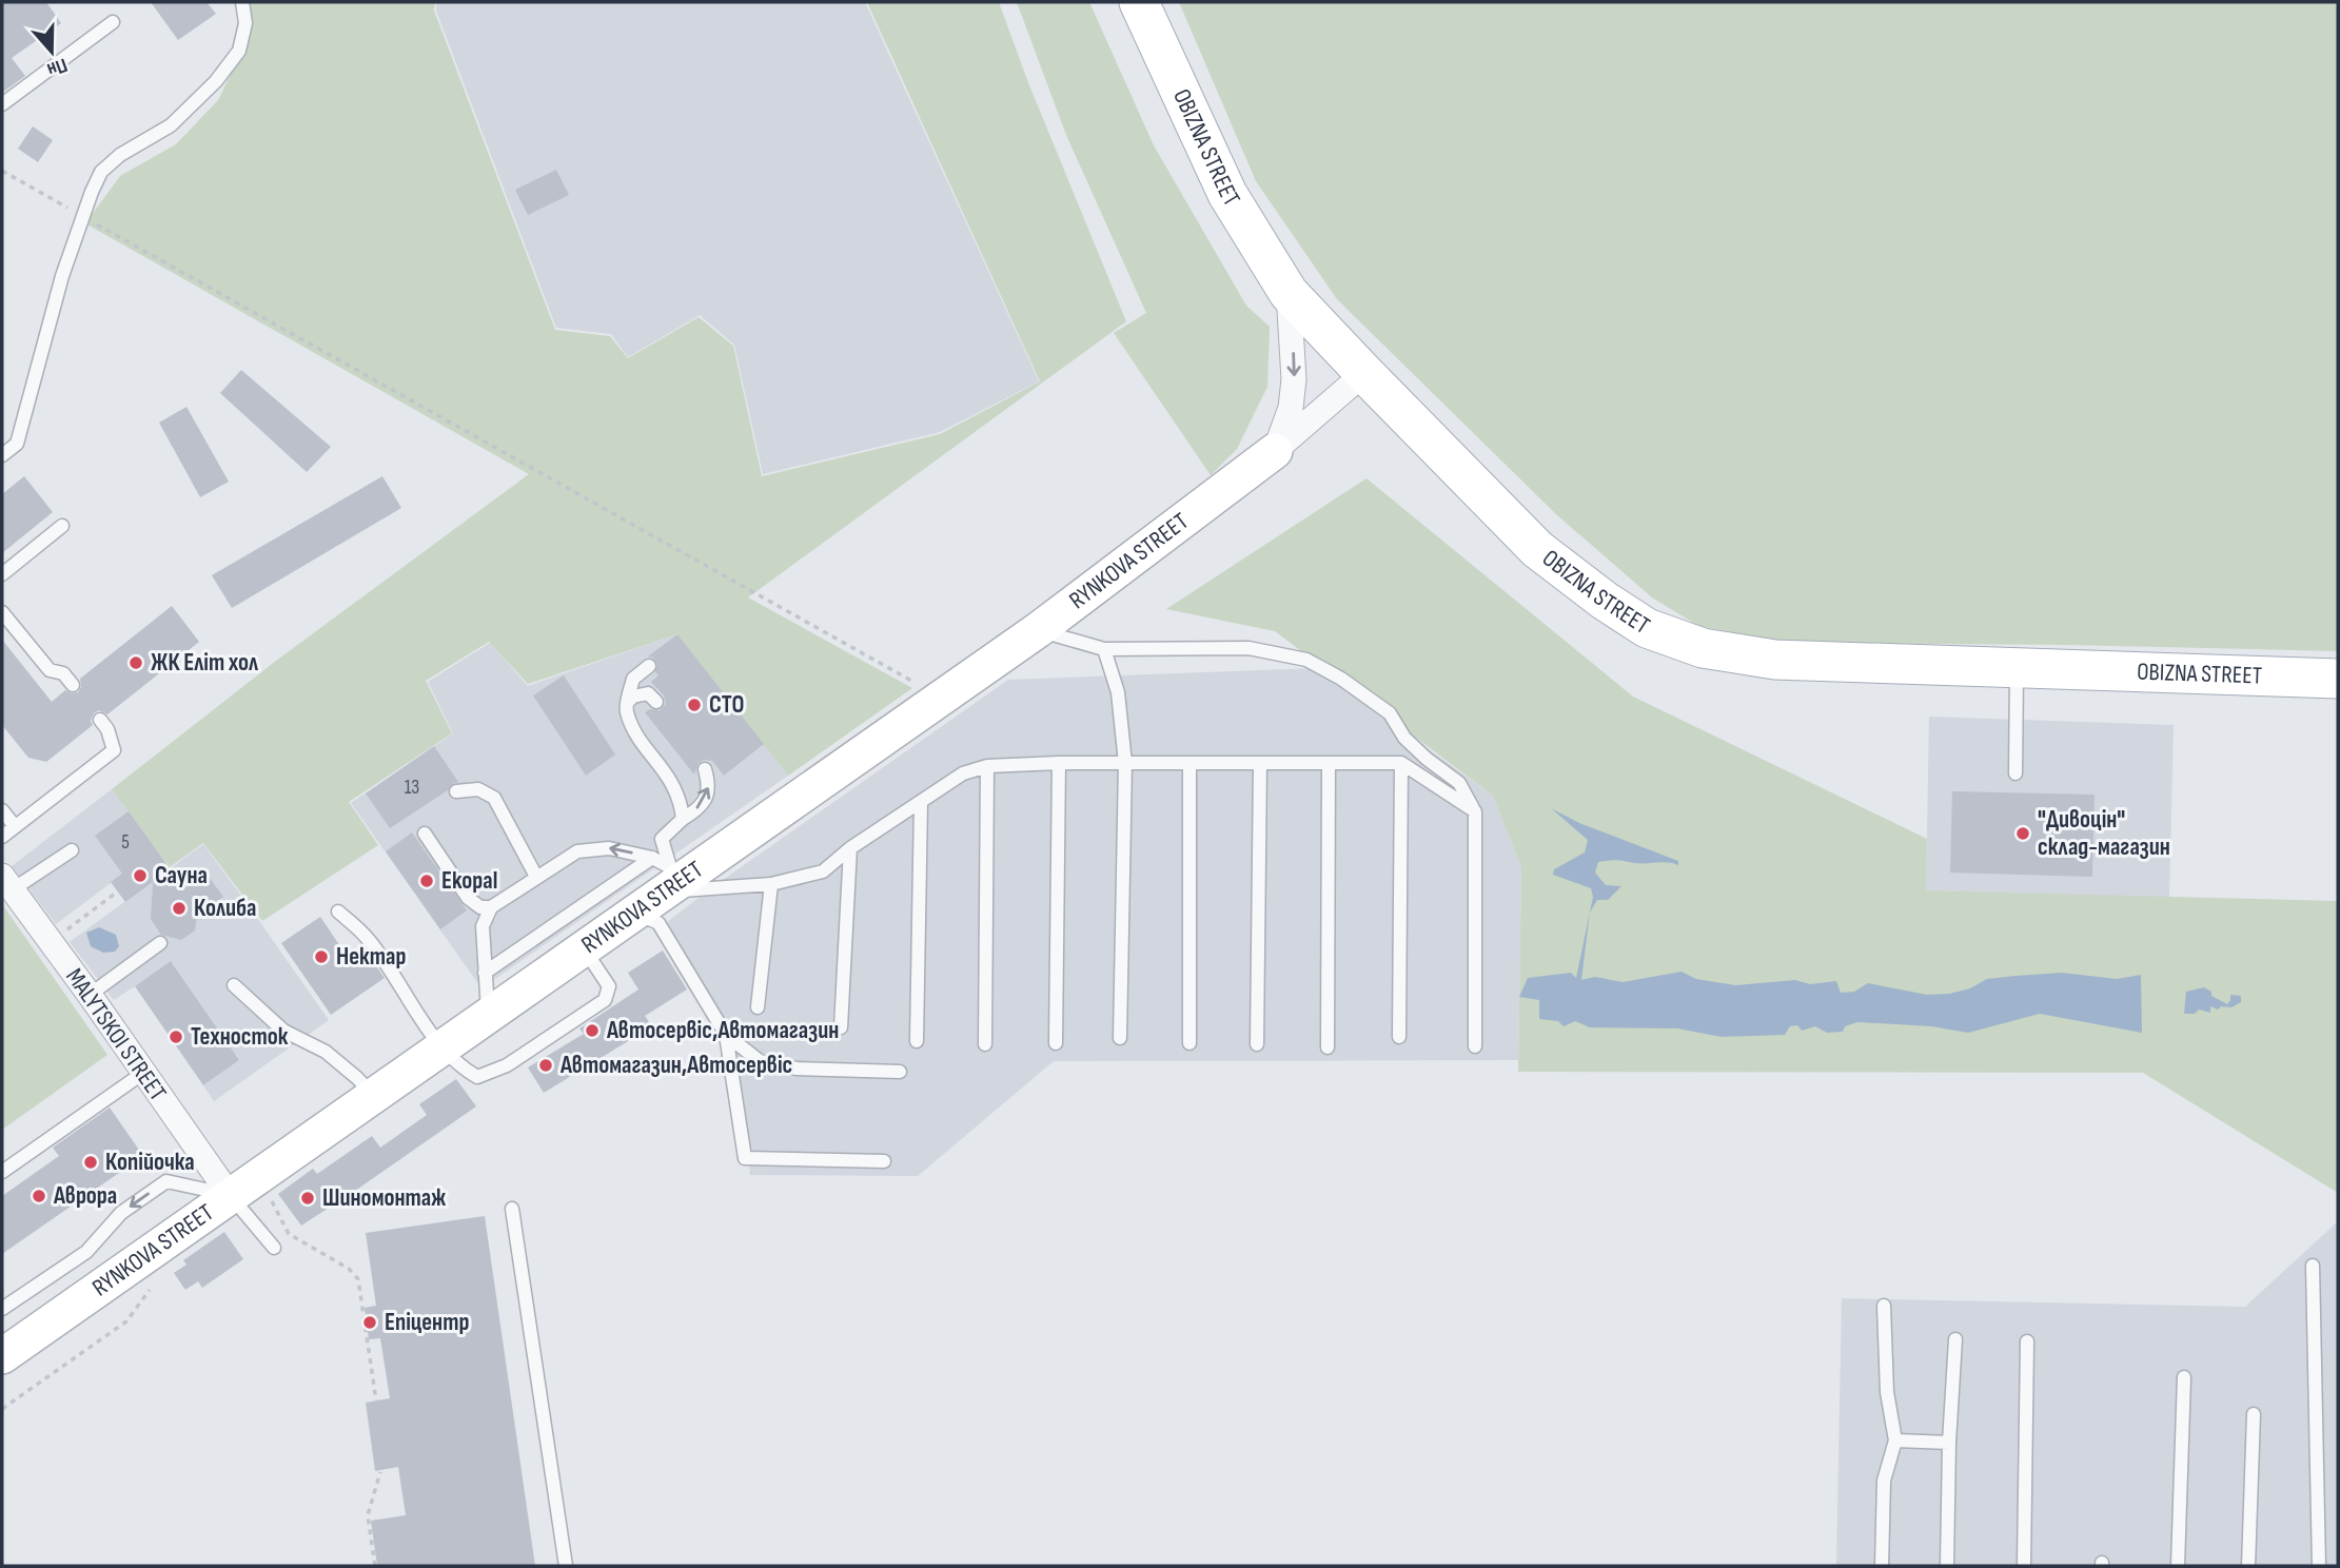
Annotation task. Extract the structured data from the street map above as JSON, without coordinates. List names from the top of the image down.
{
  "streets": {
    "main road": ["OBIZNA STREET", "RYNKOVA STREET"],
    "street": ["MALYTSKOI STREET"]
  },
  "crossings": [
    ["OBIZNA STREET", "RYNKOVA STREET"],
    ["RYNKOVA STREET", "MALYTSKOI STREET"]
  ],
  "places": [
    "ЖК Еліт хол",
    "СТО",
    "\"Дивоцін\" склад-магазин",
    "Сауна",
    "Ekopal",
    "Колиба",
    "Нектар",
    "Автосервіс,Автомагазин",
    "Техносток",
    "Автомагазин,Автосервіс",
    "Копійочка",
    "Аврора",
    "Шиномонтаж",
    "Епіцентр"
  ],
  "house_numbers": ["13", "5"],
  "north": "bottom"
}
